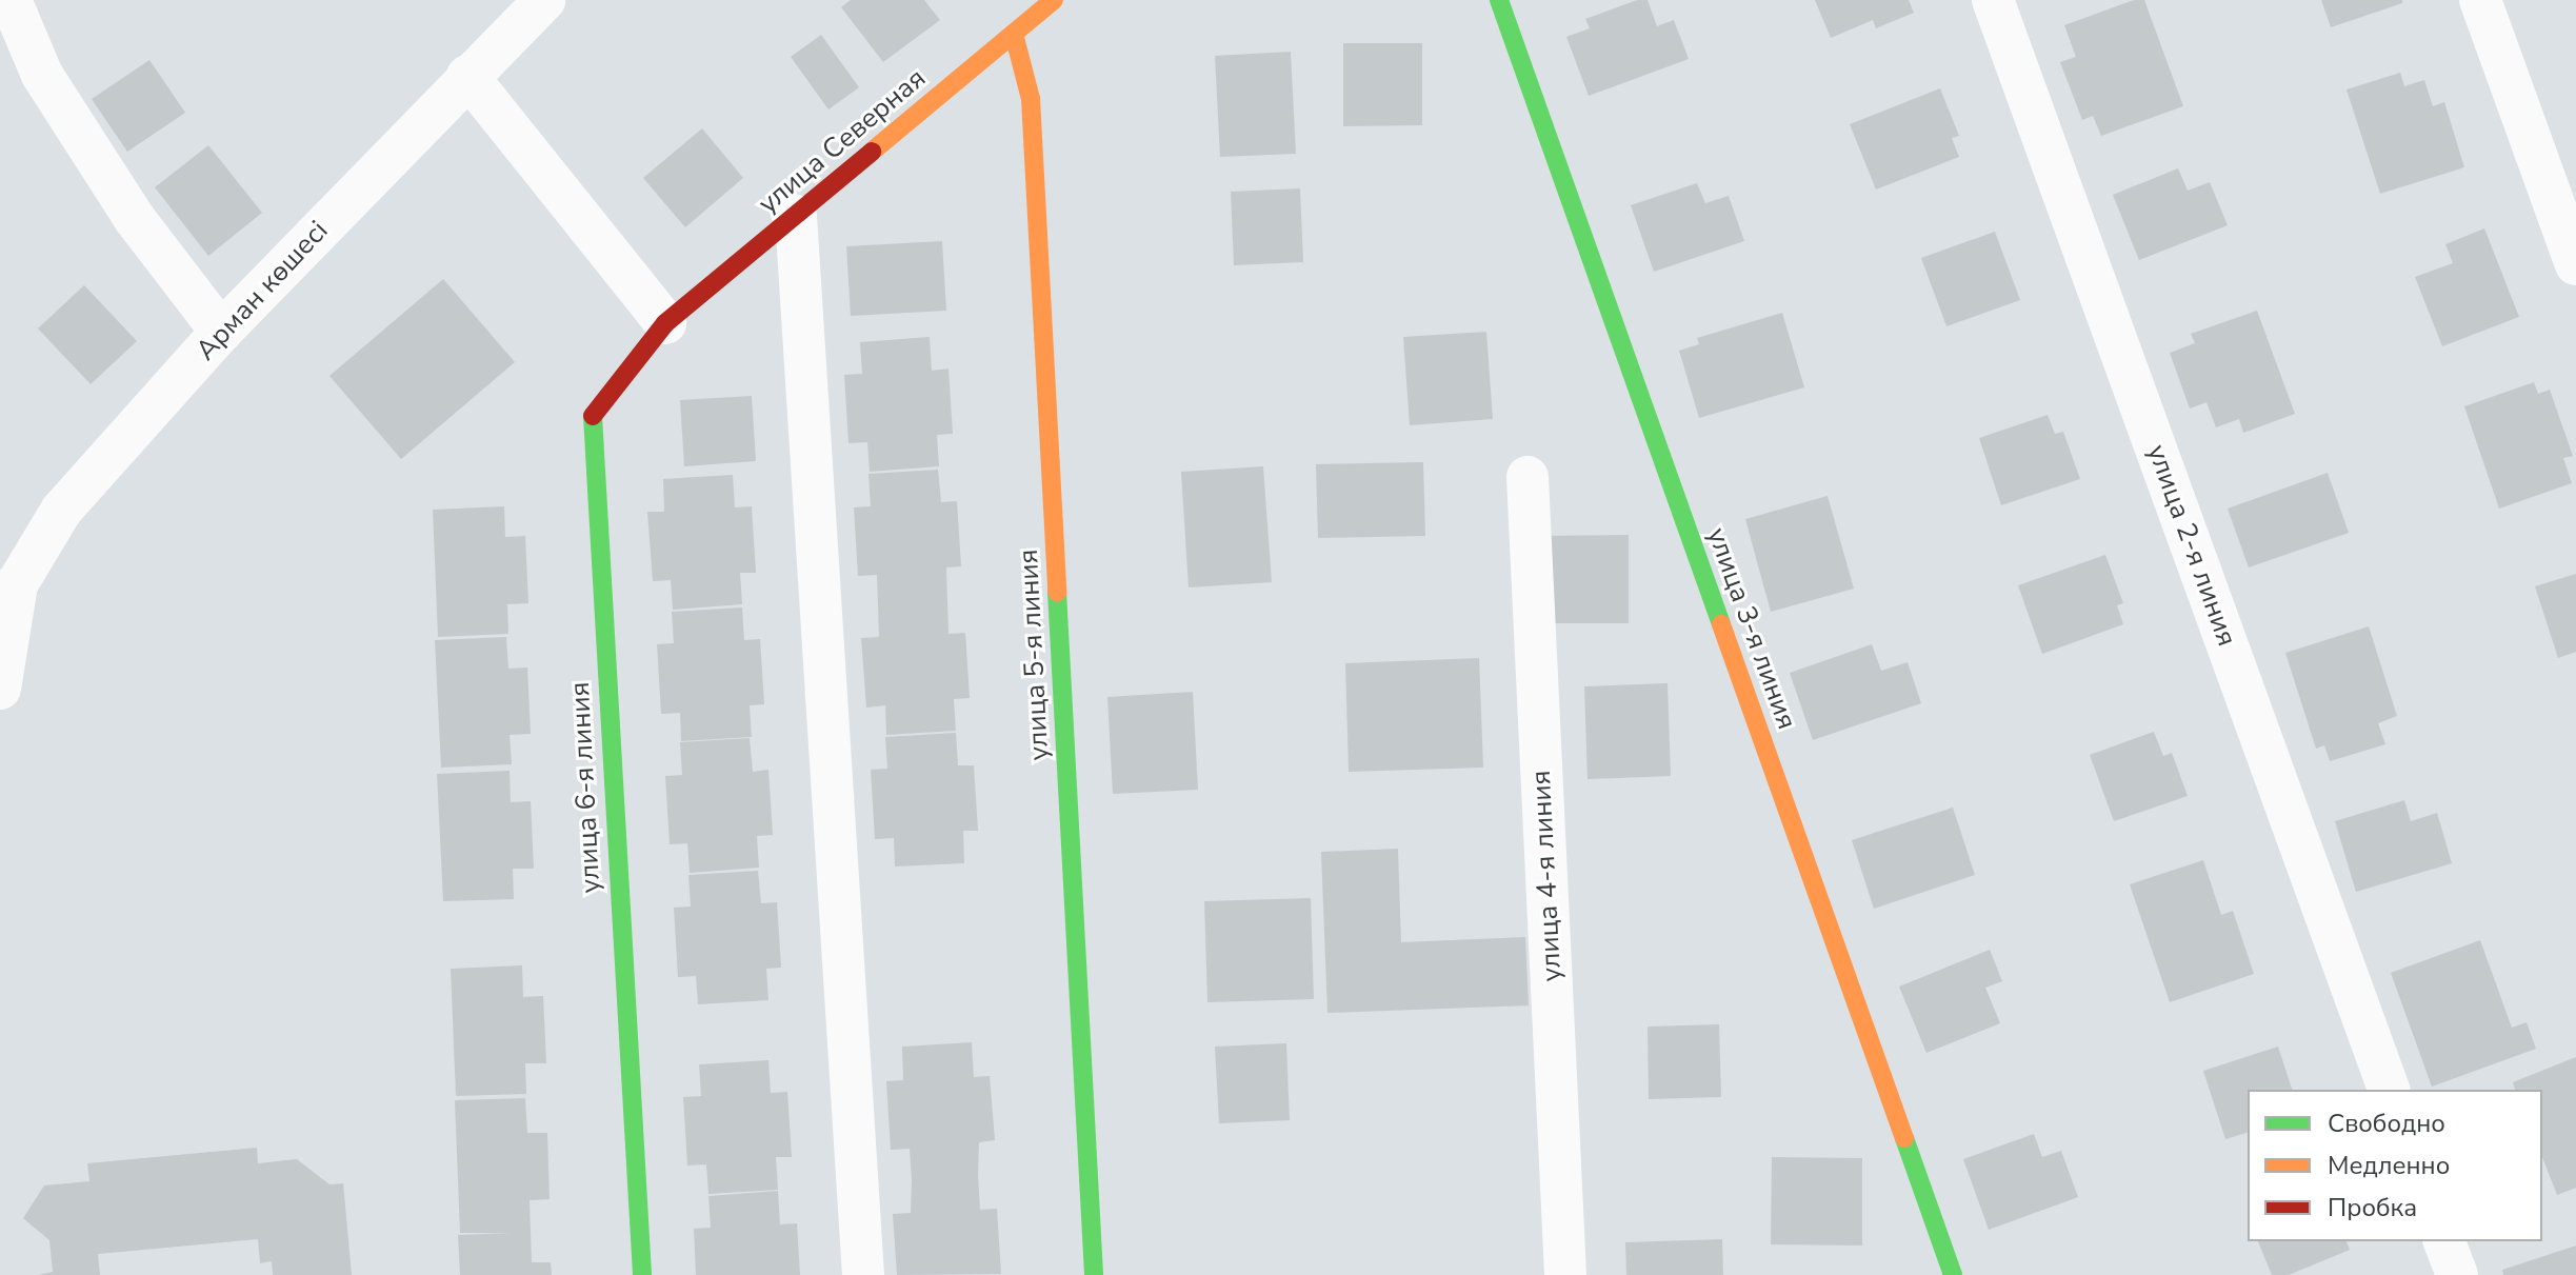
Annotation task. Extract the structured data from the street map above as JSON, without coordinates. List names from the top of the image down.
{
  "streets": {
    "street": [
      "улица Северная",
      "Арман көшесі",
      "улица 2-я линия",
      "улица 3-я линия",
      "улица 5-я линия",
      "улица 6-я линия",
      "улица 4-я линия"
    ]
  },
  "crossings": [
    ["улица Северная", "улица 5-я линия"],
    ["улица Северная", "улица 6-я линия"]
  ],
  "legend": ["Свободно", "Медленно", "Пробка"]
}
